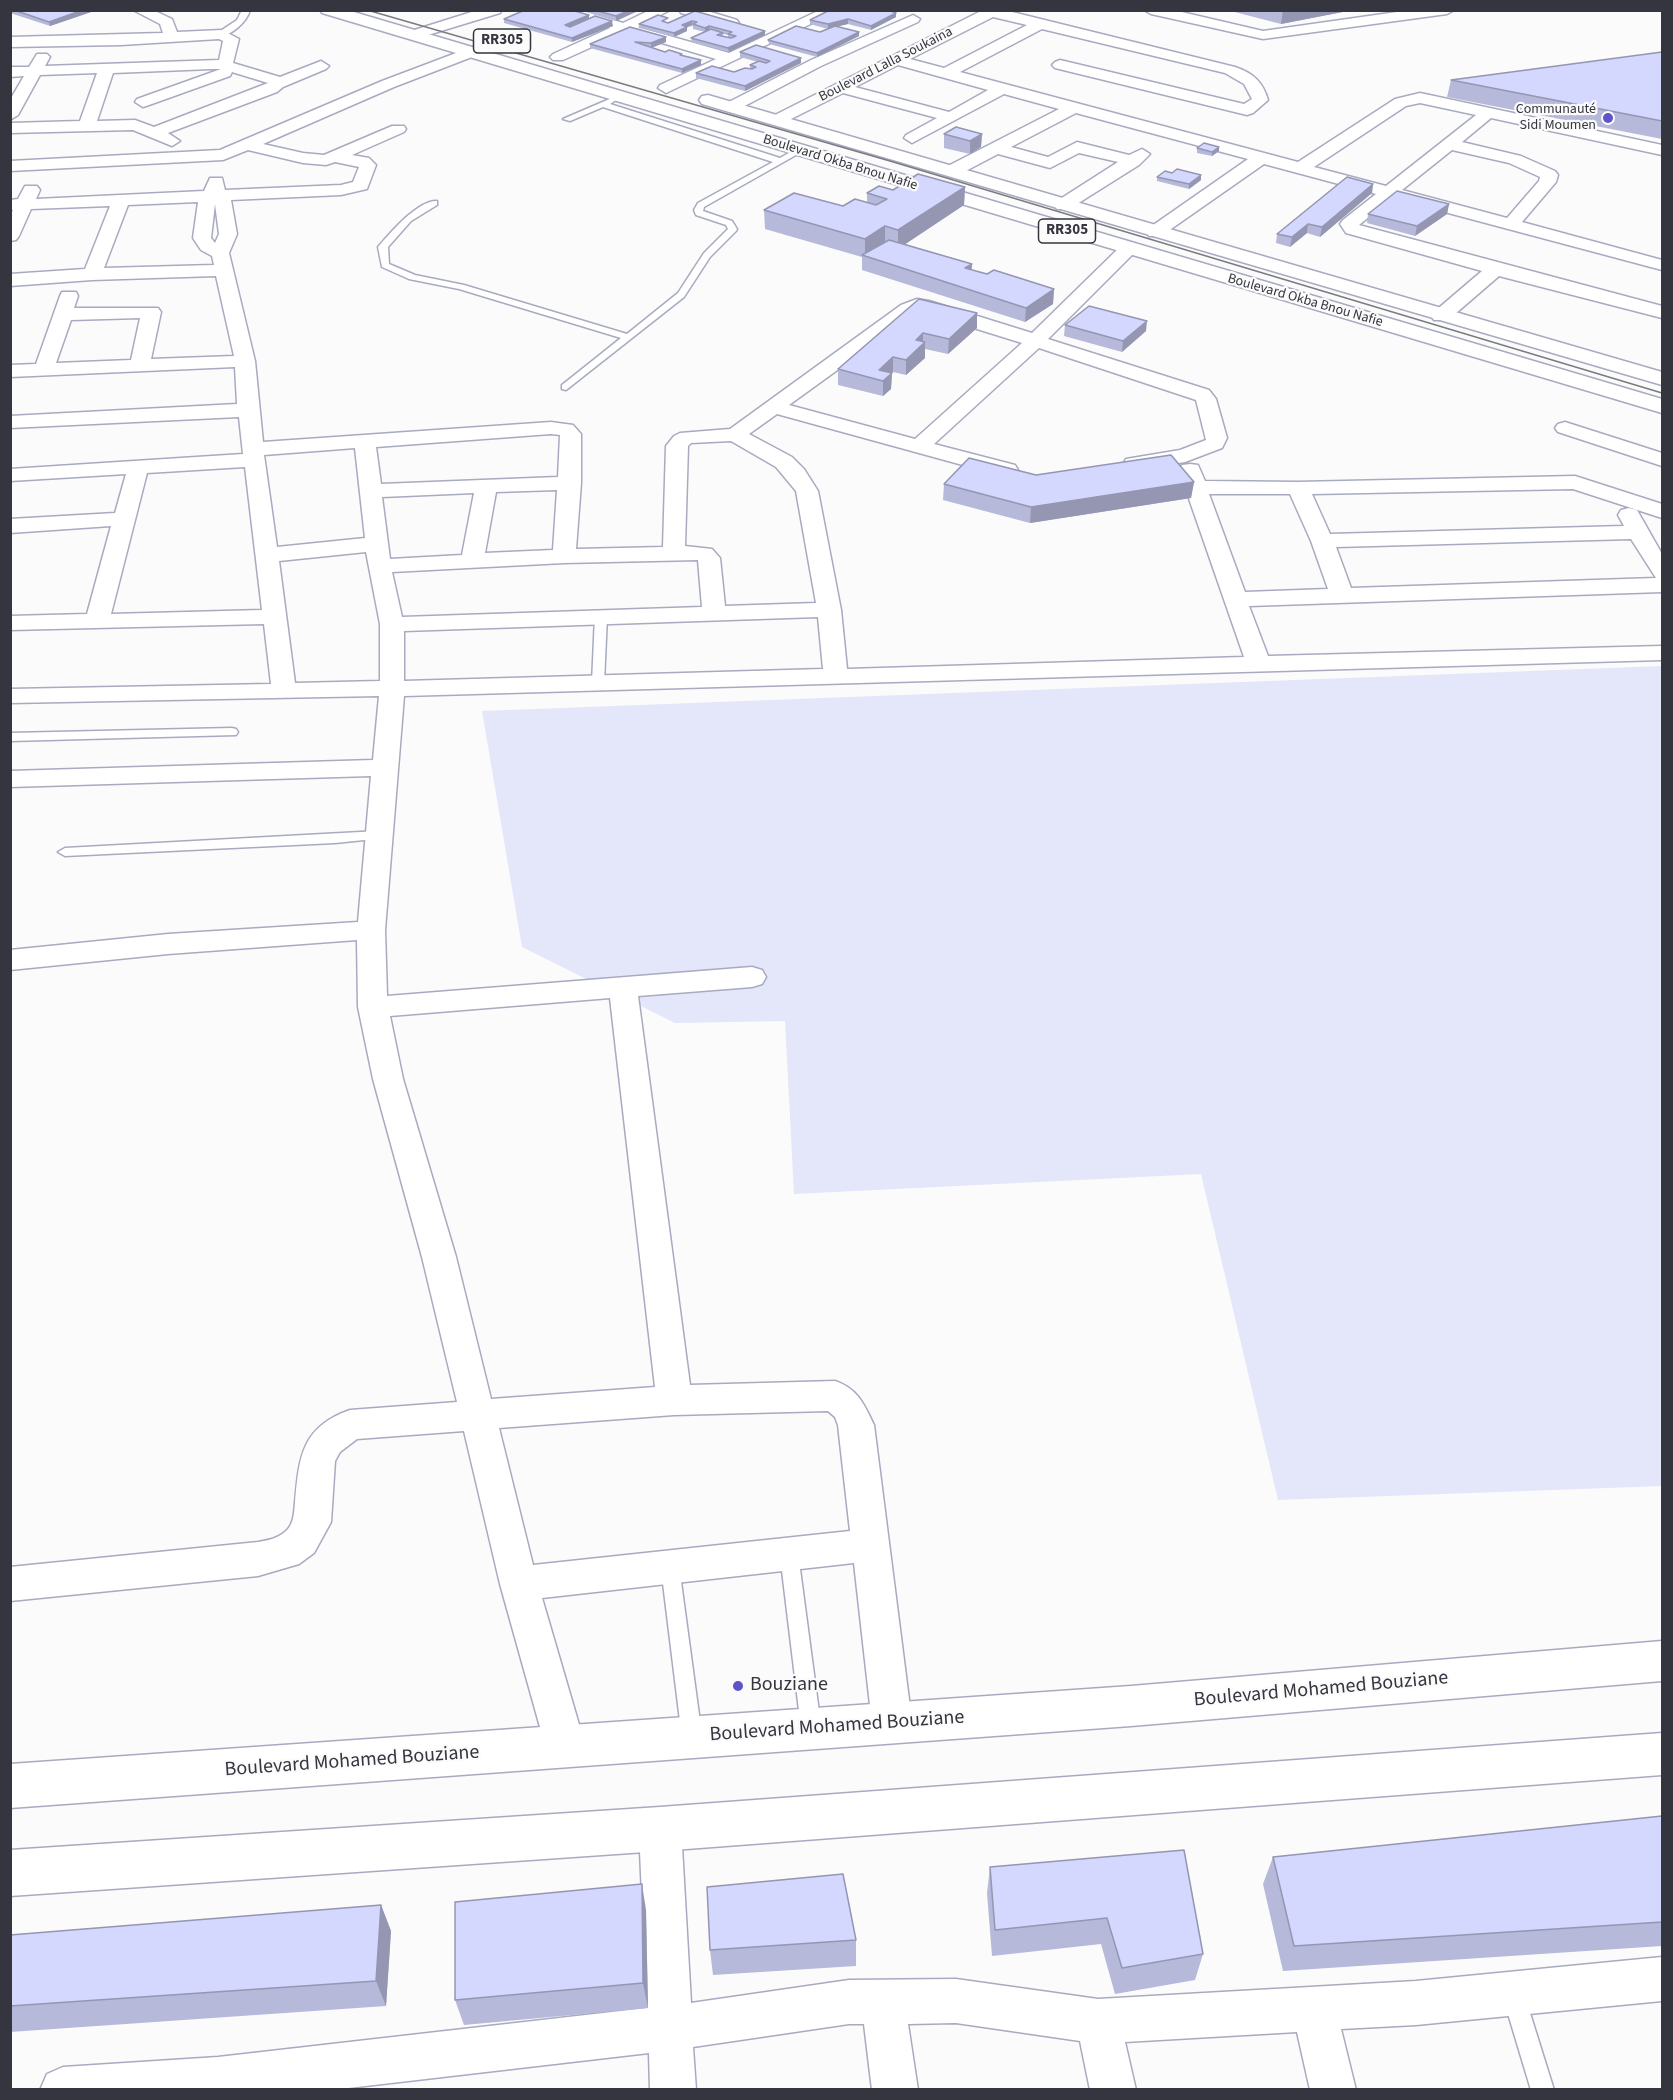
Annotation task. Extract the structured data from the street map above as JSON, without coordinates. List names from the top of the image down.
{
  "streets": {
    "main road": ["RR305", "Boulevard Okba Bnou Nafie", "Boulevard Mohamed Bouziane"],
    "street": ["Boulevard Lalla Soukaina"]
  },
  "crossings": [
    ["Boulevard Lalla Soukaina", "Boulevard Okba Bnou Nafie"]
  ],
  "places": ["Communauté Sidi Moumen", "Bouziane"]
}
